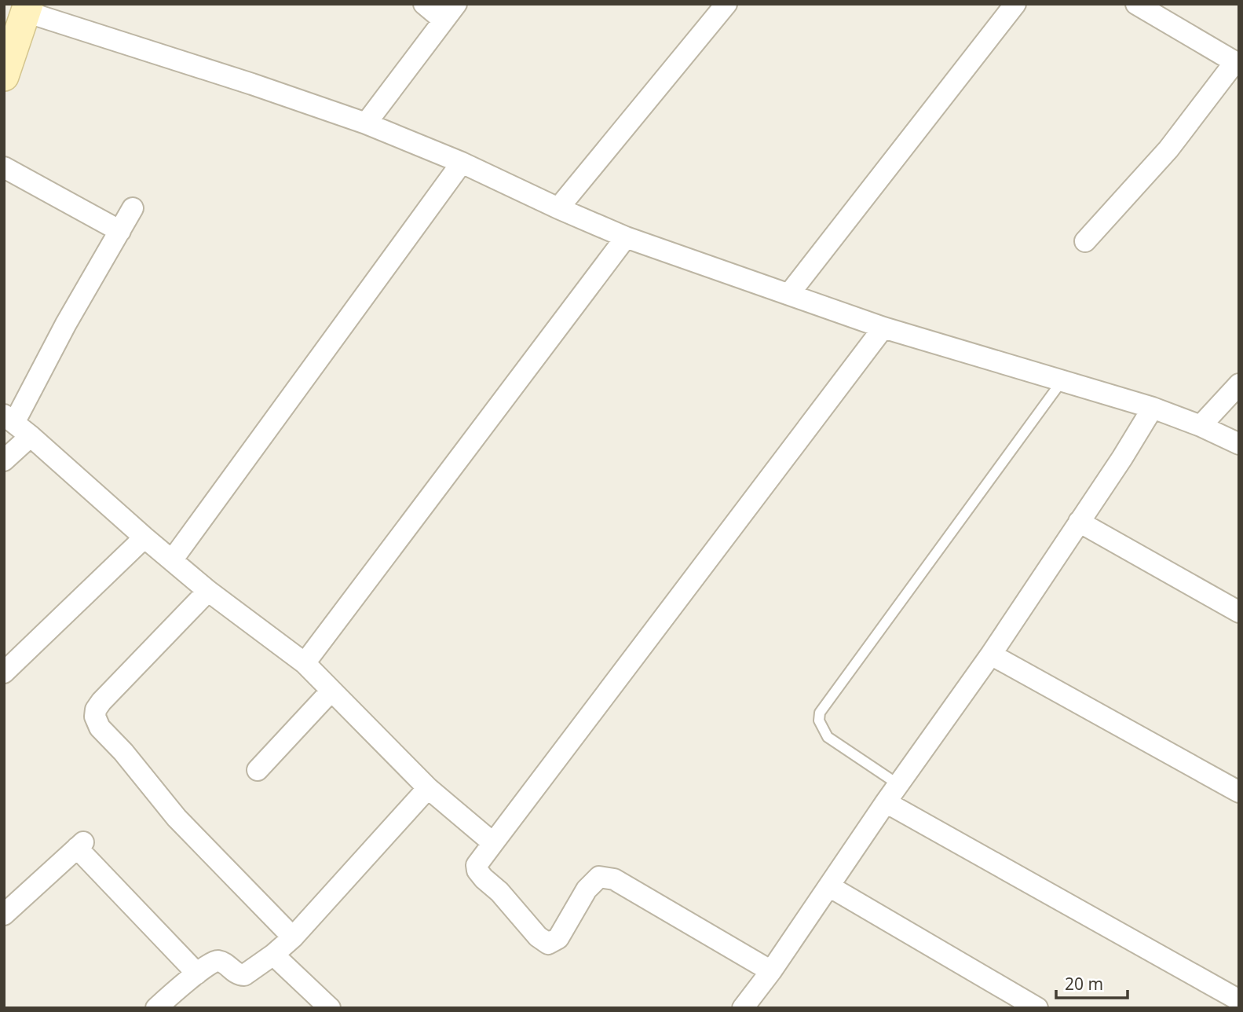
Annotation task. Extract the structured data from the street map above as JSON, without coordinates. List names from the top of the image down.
{
  "scale_bar": "20 m"
}
